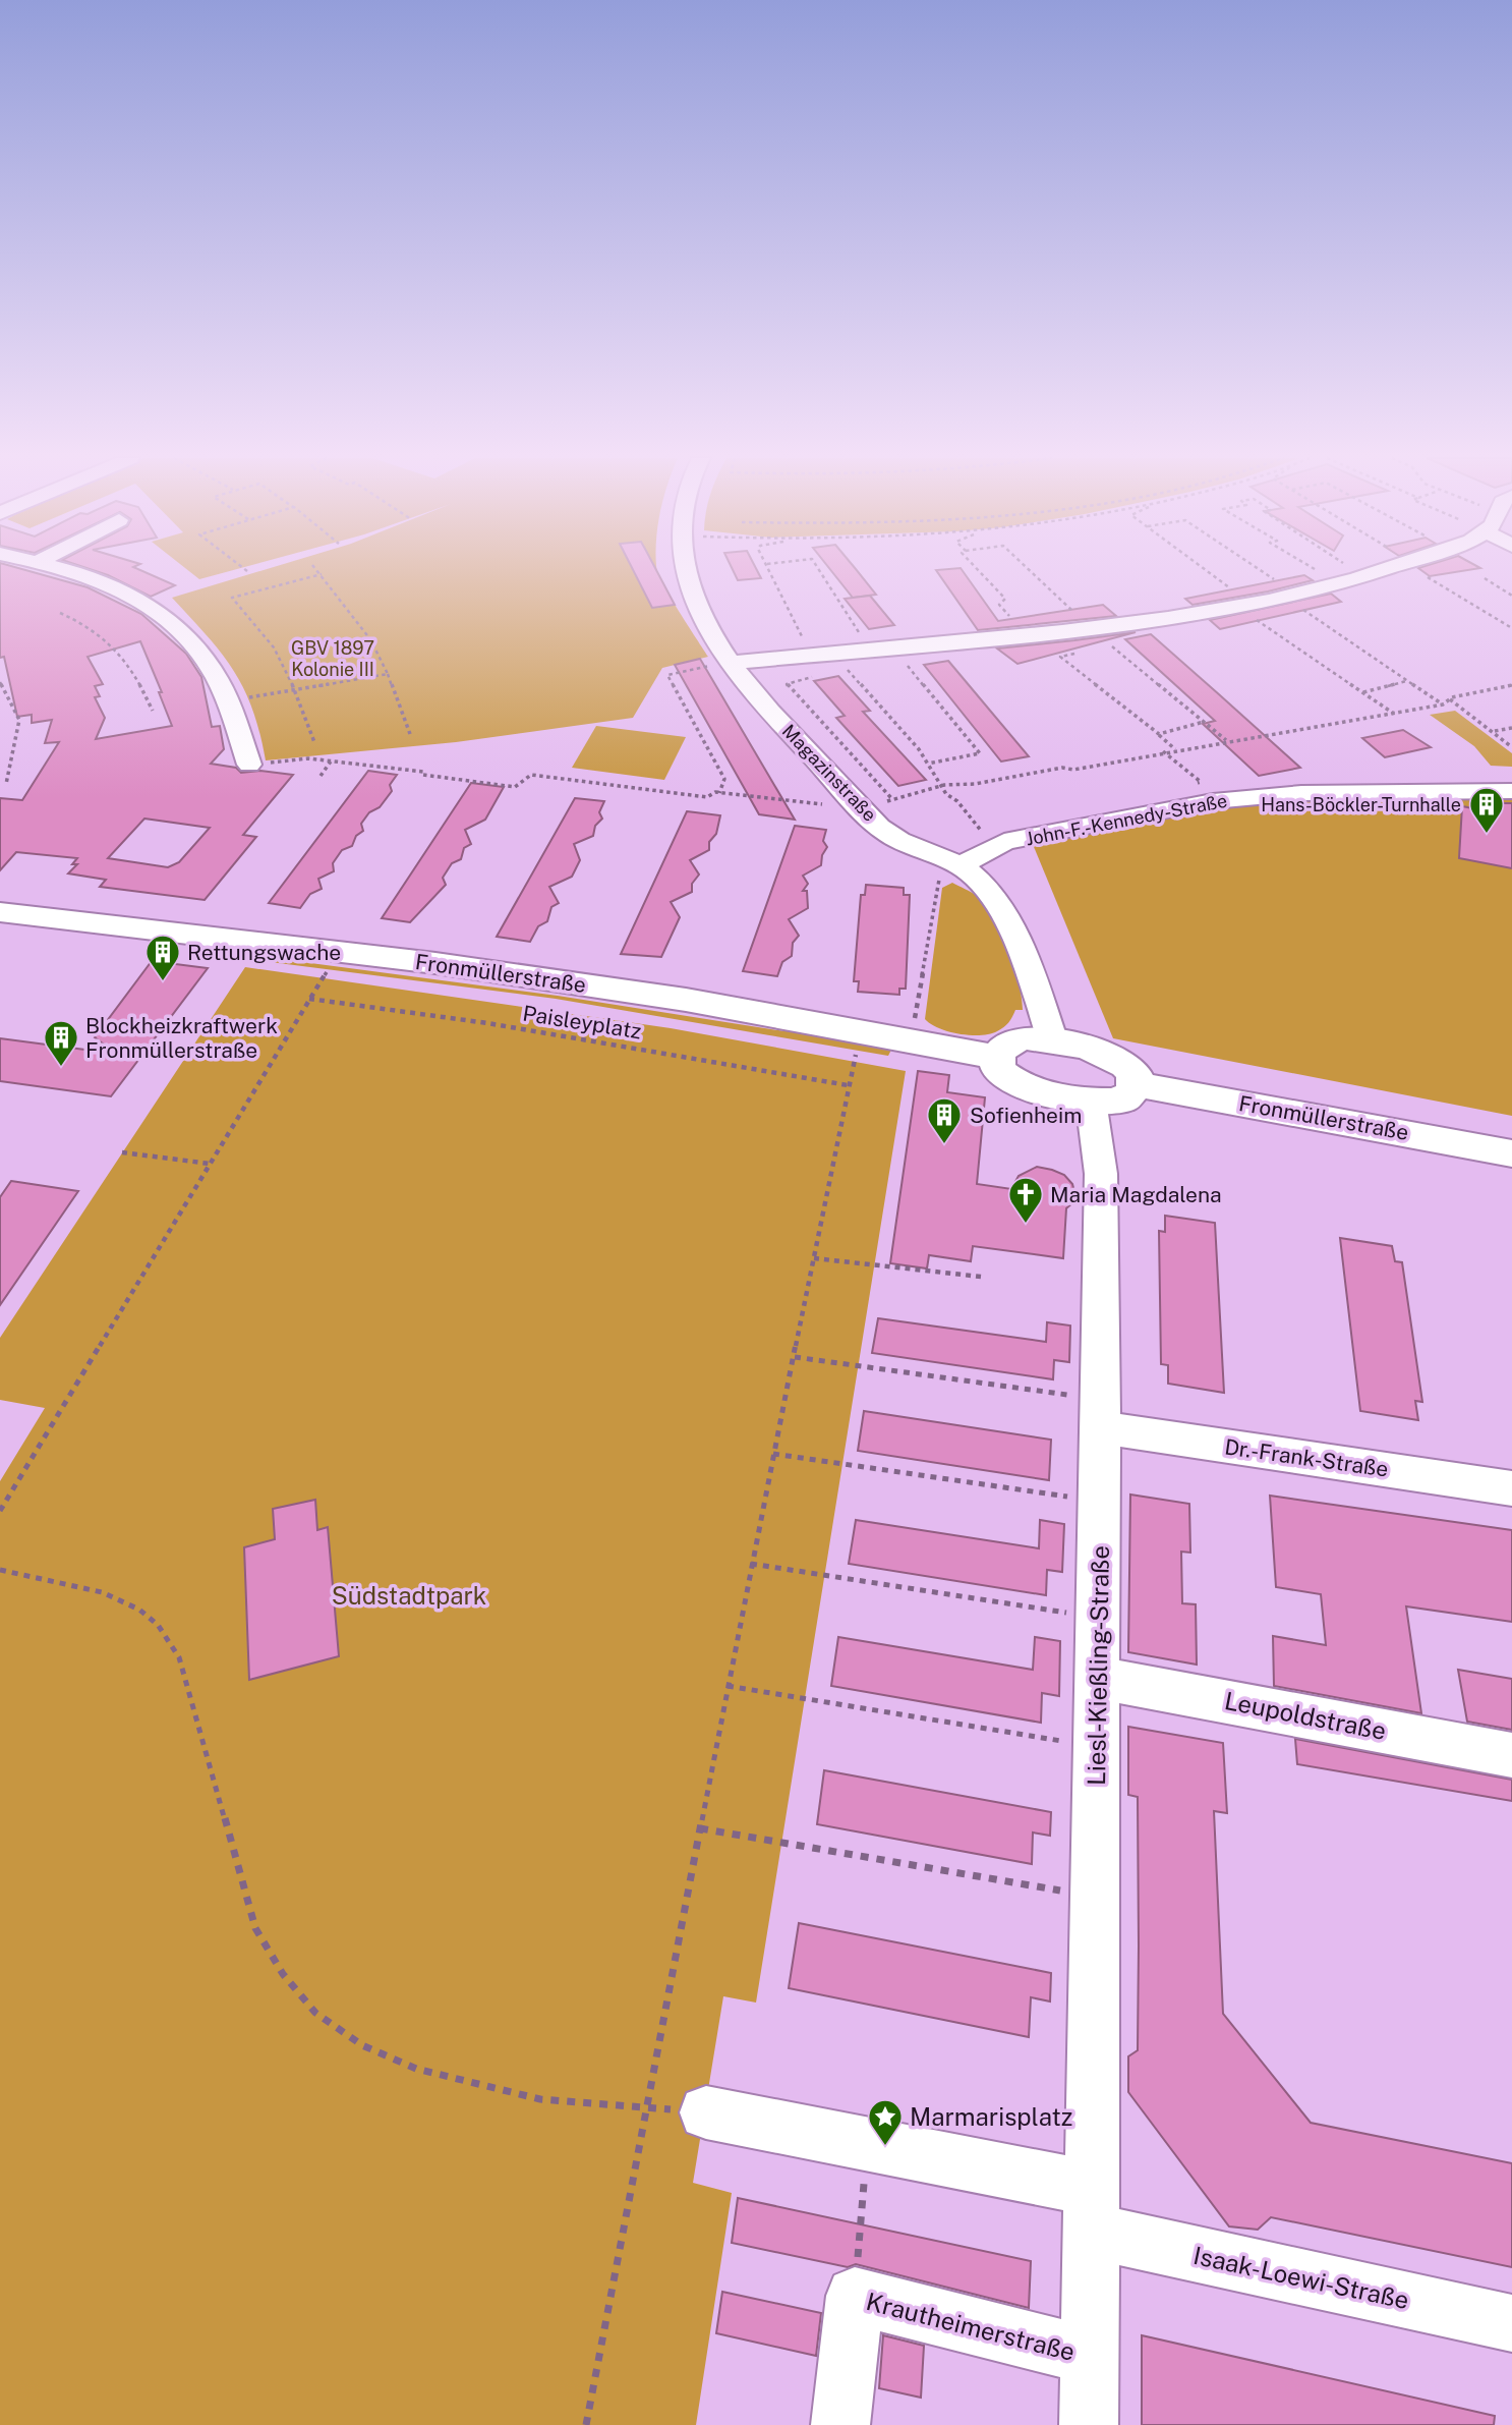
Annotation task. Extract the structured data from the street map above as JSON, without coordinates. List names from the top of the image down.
{
  "streets": {
    "main road": ["Fronmüllerstraße"],
    "street": [
      "Magazinstraße",
      "John-F.-Kennedy-Straße",
      "Dr.-Frank-Straße",
      "Liesl-Kießling-Straße",
      "Leupoldstraße",
      "Isaak-Loewi-Straße",
      "Krautheimerstraße"
    ],
    "path": ["Paisleyplatz"]
  },
  "crossings": [
    ["Magazinstraße", "John-F.-Kennedy-Straße"],
    ["Dr.-Frank-Straße", "Liesl-Kießling-Straße"],
    ["Liesl-Kießling-Straße", "Leupoldstraße"],
    ["Liesl-Kießling-Straße", "Isaak-Loewi-Straße"]
  ],
  "parks": ["GBV 1897 Kolonie III", "Südstadtpark"],
  "places": {
    "building": [
      "Hans-Böckler-Turnhalle",
      "Rettungswache",
      "Blockheizkraftwerk Fronmüllerstraße",
      "Sofienheim"
    ],
    "church": ["Maria Magdalena"],
    "place": ["Marmarisplatz"]
  }
}
